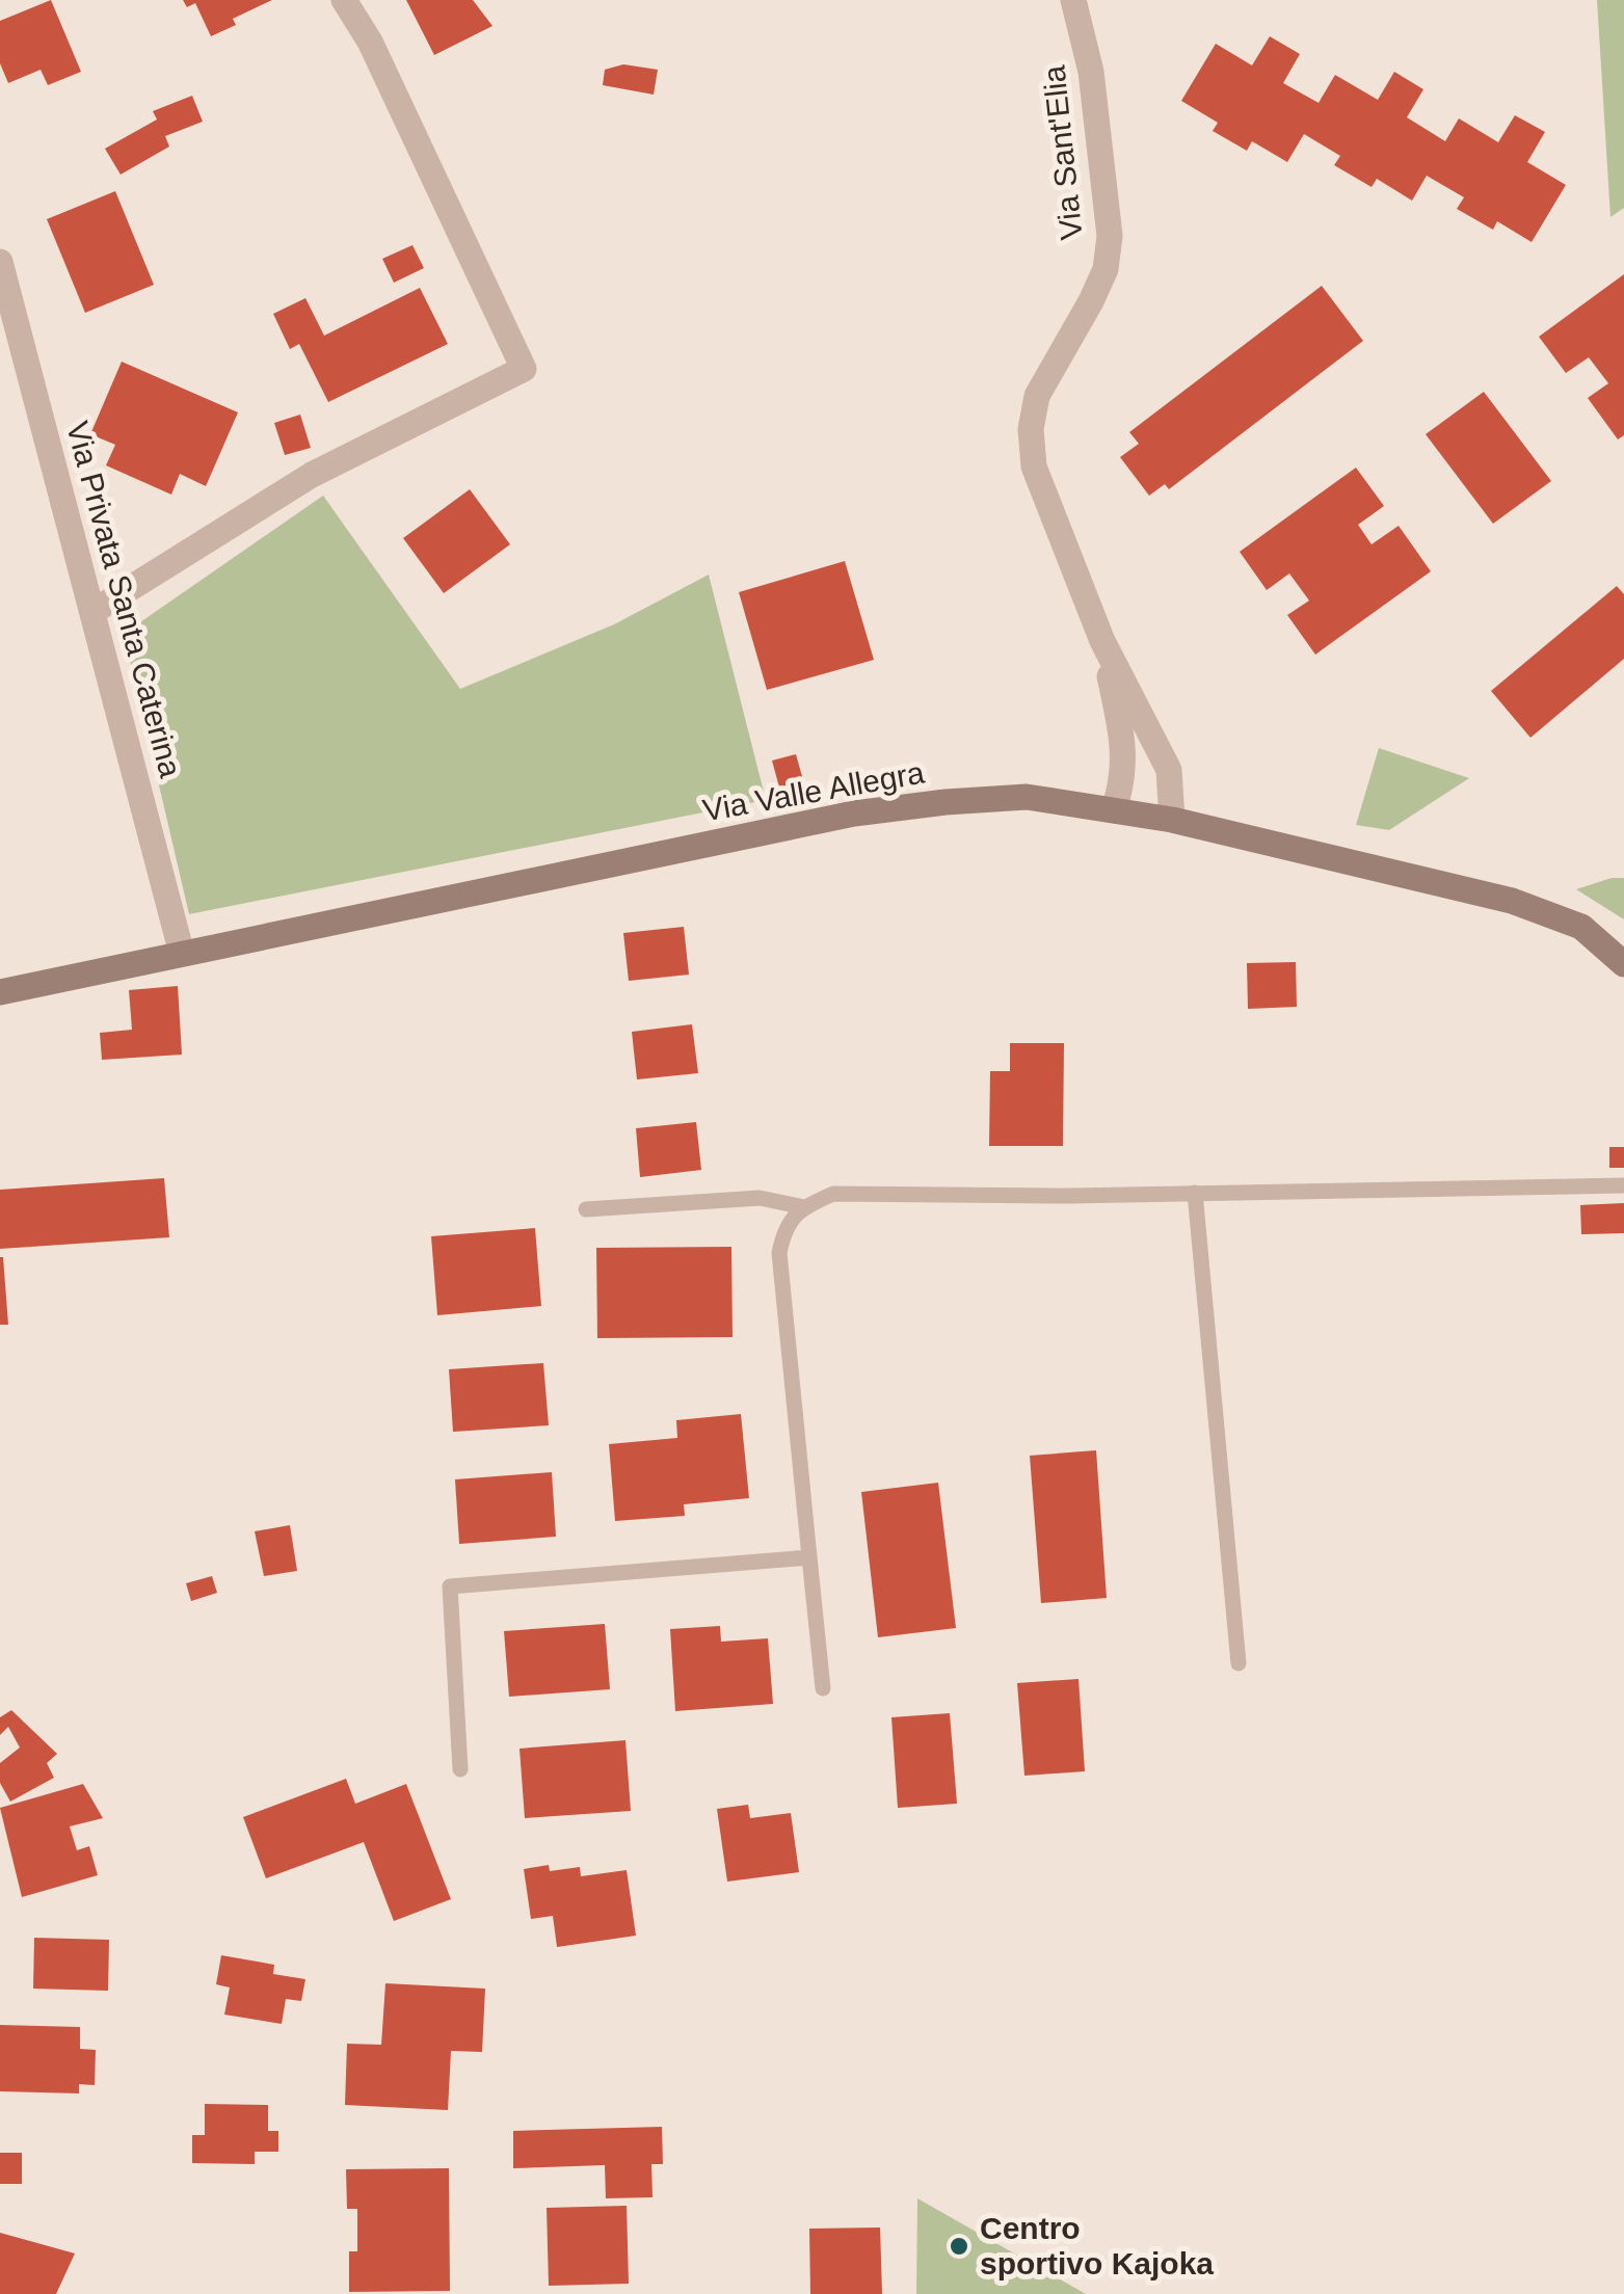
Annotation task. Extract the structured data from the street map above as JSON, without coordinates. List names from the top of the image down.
{
  "streets": {
    "main road": ["Via Valle Allegra"],
    "street": ["Via Sant'Elia", "Via Privata Santa Caterina"]
  },
  "crossings": [
    ["Via Privata Santa Caterina", "Via Valle Allegra"]
  ],
  "places": ["Centro sportivo Kajoka"]
}
